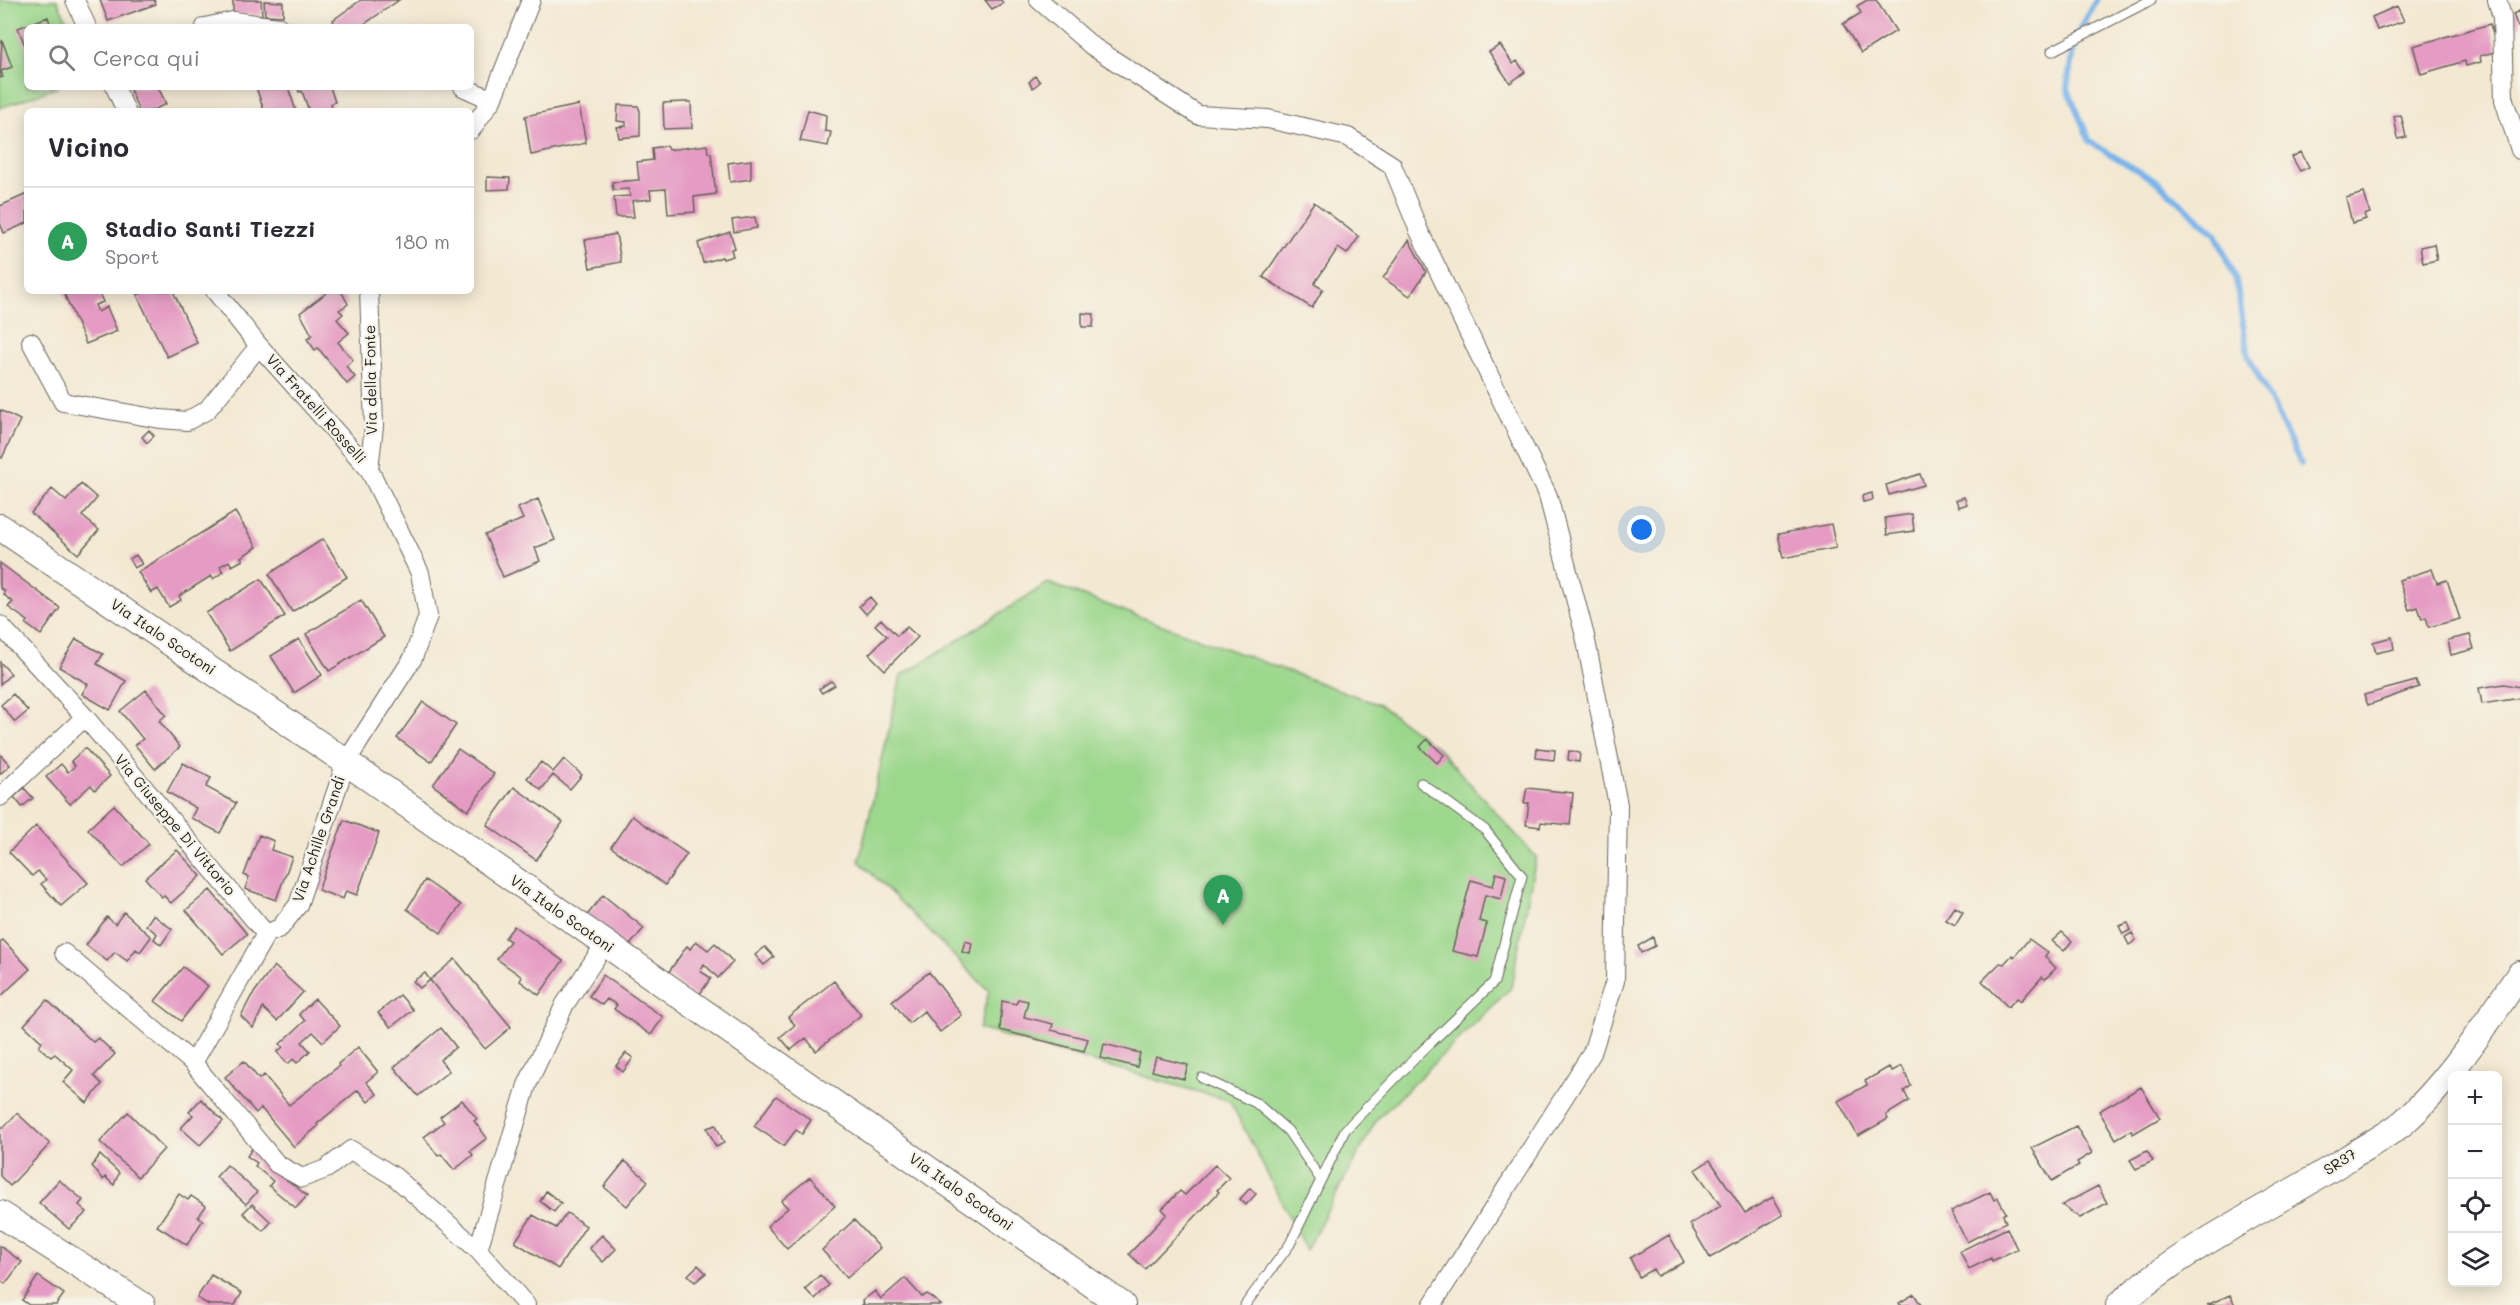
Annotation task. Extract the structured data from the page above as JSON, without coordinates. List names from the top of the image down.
{
  "streets": {
    "street": [
      "Via della Fonte",
      "Via Fratelli Rosselli",
      "Via Italo Scotoni",
      "Via Giuseppe Di Vittorio",
      "Via Achille Grandi",
      "SR37"
    ]
  },
  "crossings": [
    ["Via della Fonte", "Via Fratelli Rosselli"],
    ["Via Fratelli Rosselli", "Via Italo Scotoni"],
    ["Via Fratelli Rosselli", "Via Achille Grandi"],
    ["Via Italo Scotoni", "Via Achille Grandi"],
    ["Via Giuseppe Di Vittorio", "Via Achille Grandi"]
  ],
  "page": {
    "search": "Cerca qui",
    "heading": "Vicino",
    "list": [
      {
        "mark": "A",
        "name": "Stadio Santi Tiezzi",
        "note": "Sport",
        "value": "180 m"
      }
    ],
    "pins": "A",
    "map_buttons": ["+", "−"]
  }
}
